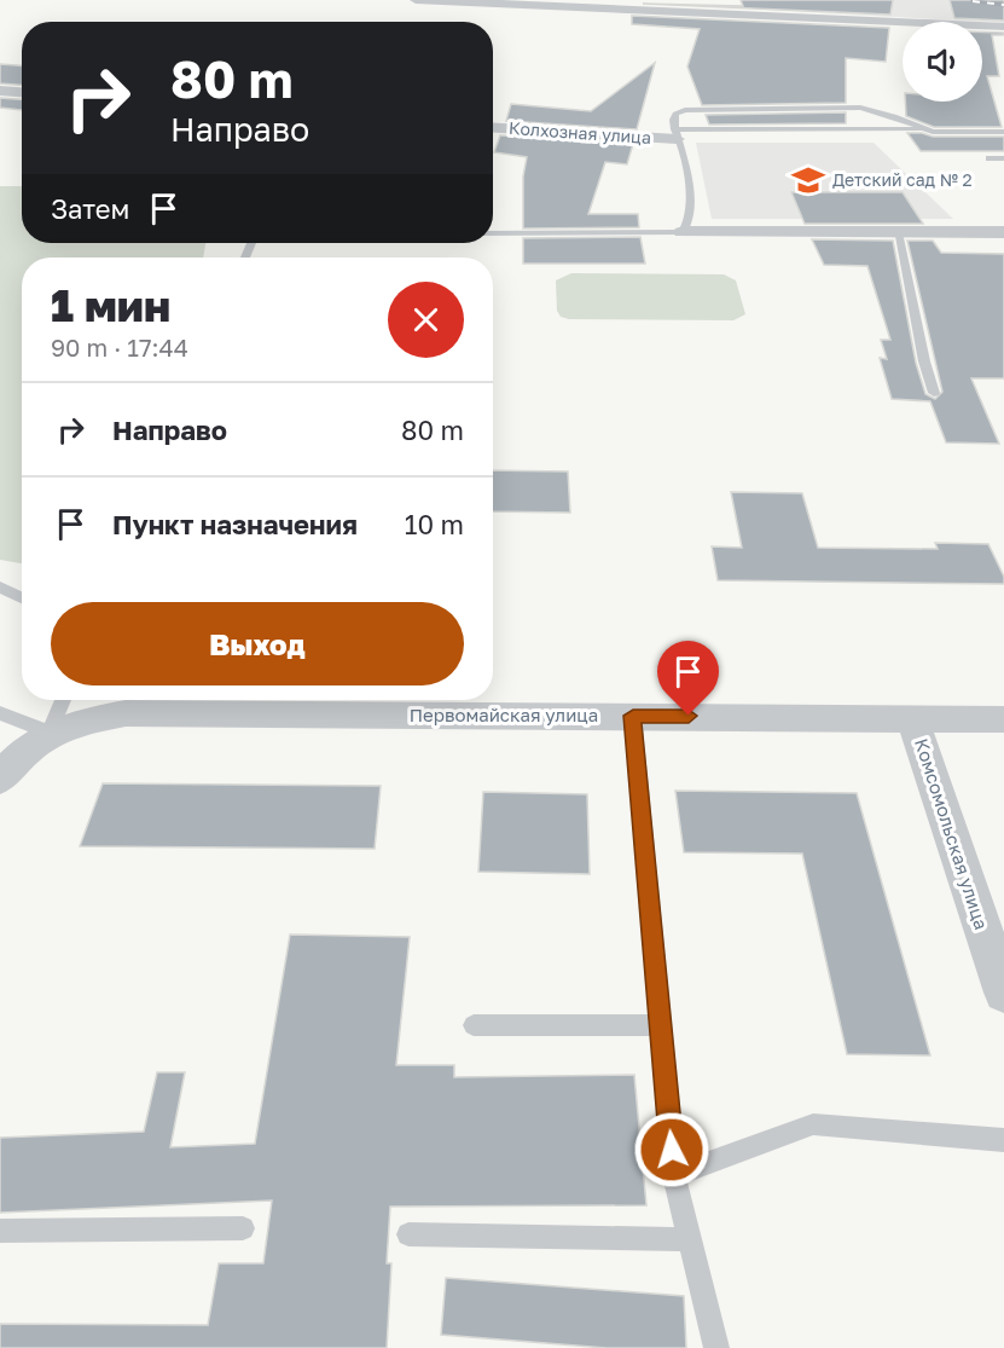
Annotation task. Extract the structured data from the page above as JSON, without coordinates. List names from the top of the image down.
{
  "streets": {
    "street": ["Колхозная улица", "Первомайская улица", "Комсомольская улица"]
  },
  "crossings": [
    ["Первомайская улица", "Комсомольская улица"]
  ],
  "places": {
    "school or university": ["Детский сад № 2"]
  },
  "page": {
    "turn": ["80 m", "Направо"],
    "then": "Затем",
    "heading": ["1 мин", "90 m · 17:44"],
    "list": [
      {
        "name": "Направо",
        "value": "80 m"
      },
      {
        "name": "Пункт назначения",
        "value": "10 m"
      }
    ],
    "buttons": "Выход"
  }
}
